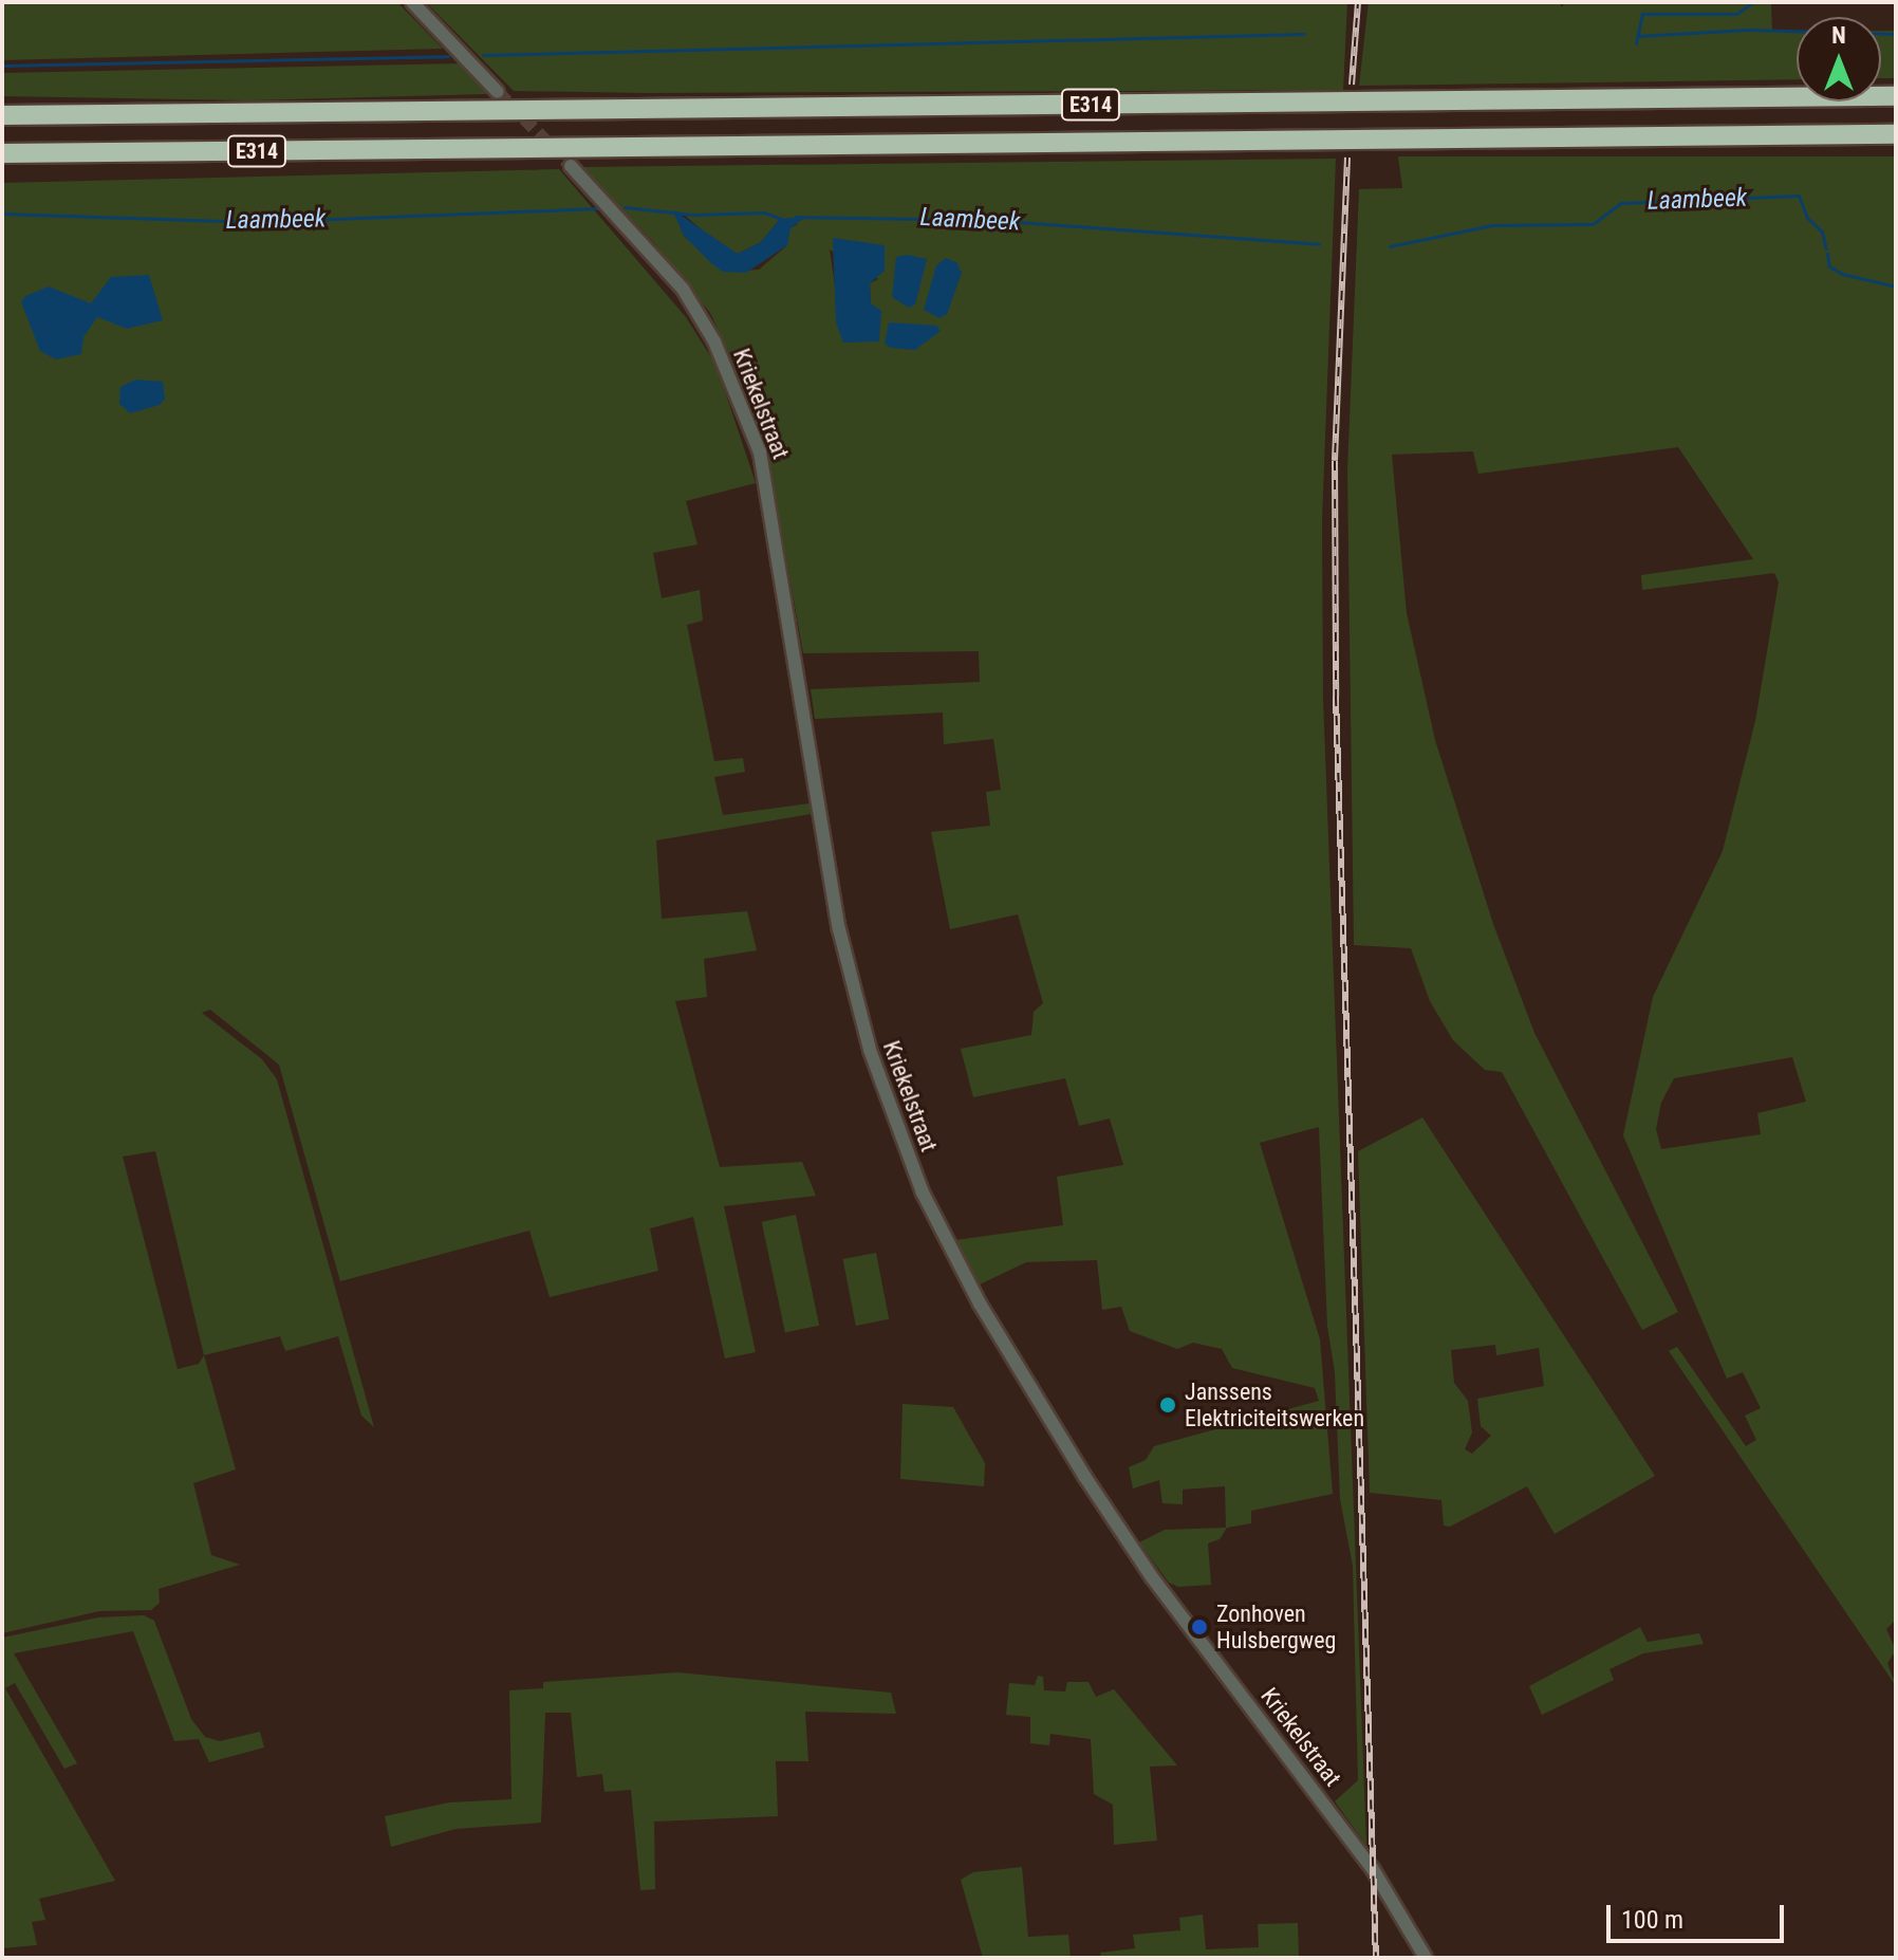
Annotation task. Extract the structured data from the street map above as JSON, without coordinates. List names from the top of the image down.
{
  "streets": {
    "highway": ["E314"],
    "street": ["Kriekelstraat"]
  },
  "water": ["Laambeek"],
  "places": ["Janssens Elektriciteitswerken", "Zonhoven Hulsbergweg"],
  "scale_bar": "100 m",
  "north": "top"
}
